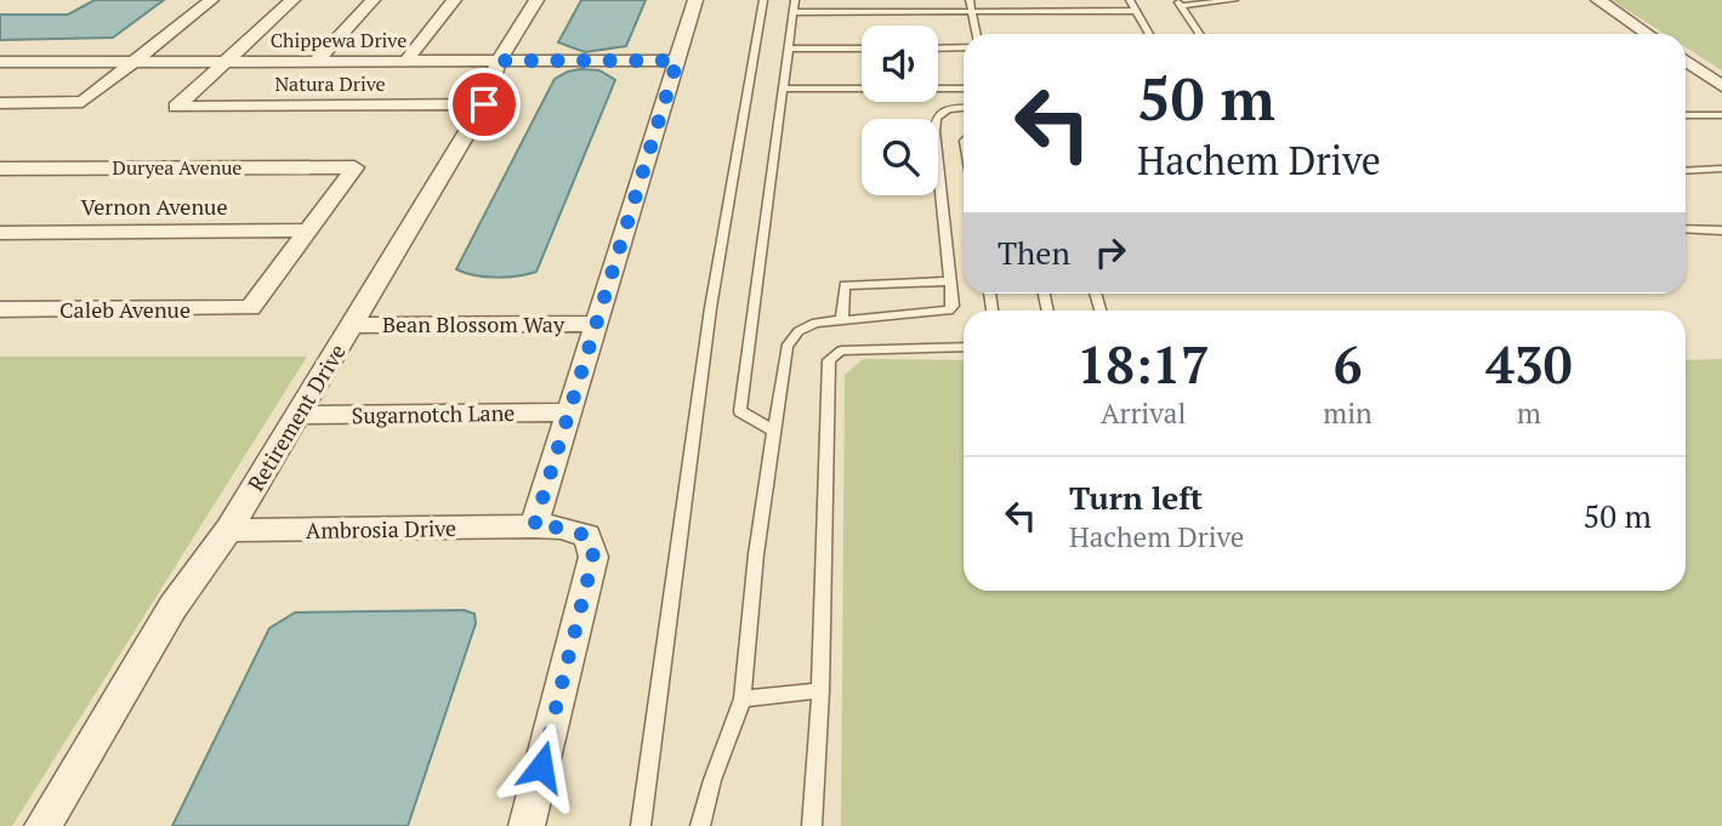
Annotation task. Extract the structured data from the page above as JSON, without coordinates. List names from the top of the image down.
{
  "streets": {
    "street": [
      "Chippewa Drive",
      "Natura Drive",
      "Duryea Avenue",
      "Vernon Avenue",
      "Caleb Avenue",
      "Bean Blossom Way",
      "Sugarnotch Lane",
      "Retirement Drive",
      "Ambrosia Drive"
    ]
  },
  "crossings": [
    ["Chippewa Drive", "Natura Drive"],
    ["Chippewa Drive", "Retirement Drive"],
    ["Natura Drive", "Retirement Drive"],
    ["Duryea Avenue", "Vernon Avenue"],
    ["Duryea Avenue", "Caleb Avenue"],
    ["Vernon Avenue", "Caleb Avenue"],
    ["Bean Blossom Way", "Retirement Drive"],
    ["Sugarnotch Lane", "Retirement Drive"],
    ["Retirement Drive", "Ambrosia Drive"]
  ],
  "page": {
    "turn": ["50 m", "Hachem Drive"],
    "then": "Then",
    "eta": [
      "18:17",
      "Arrival",
      "6",
      "min",
      "430",
      "m"
    ],
    "list": [
      {
        "name": "Turn left",
        "note": "Hachem Drive",
        "value": "50 m"
      }
    ]
  }
}
